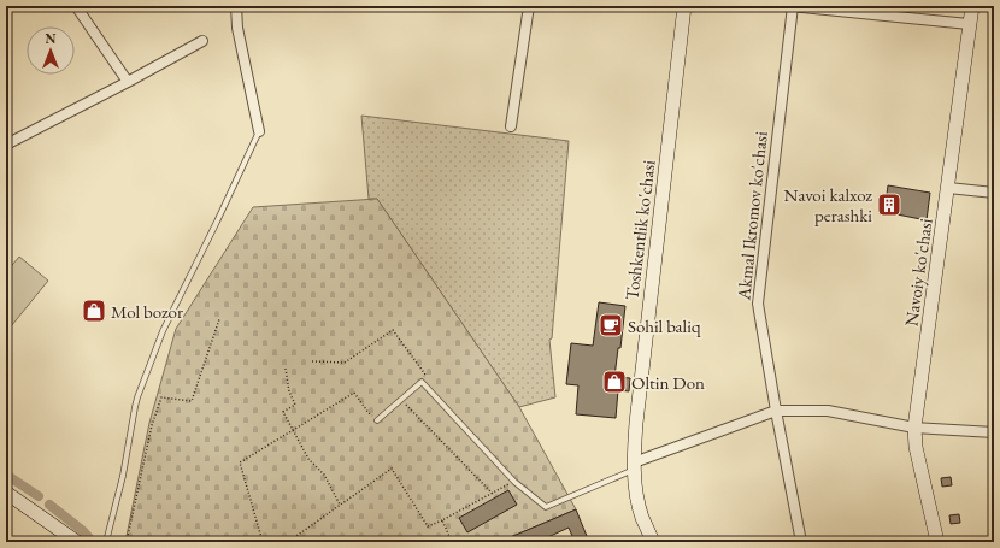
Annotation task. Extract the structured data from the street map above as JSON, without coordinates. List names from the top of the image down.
{
  "streets": {
    "street": ["Akmal Ikromov ko'chasi", "Toshkentlik ko'chasi", "Navoiy ko'chasi"]
  },
  "places": {
    "building": ["Navoi kalxoz perashki"],
    "shop": ["Mol bozor", "Oltin Don"],
    "cafe": ["Sohil baliq"]
  },
  "north": "top"
}
